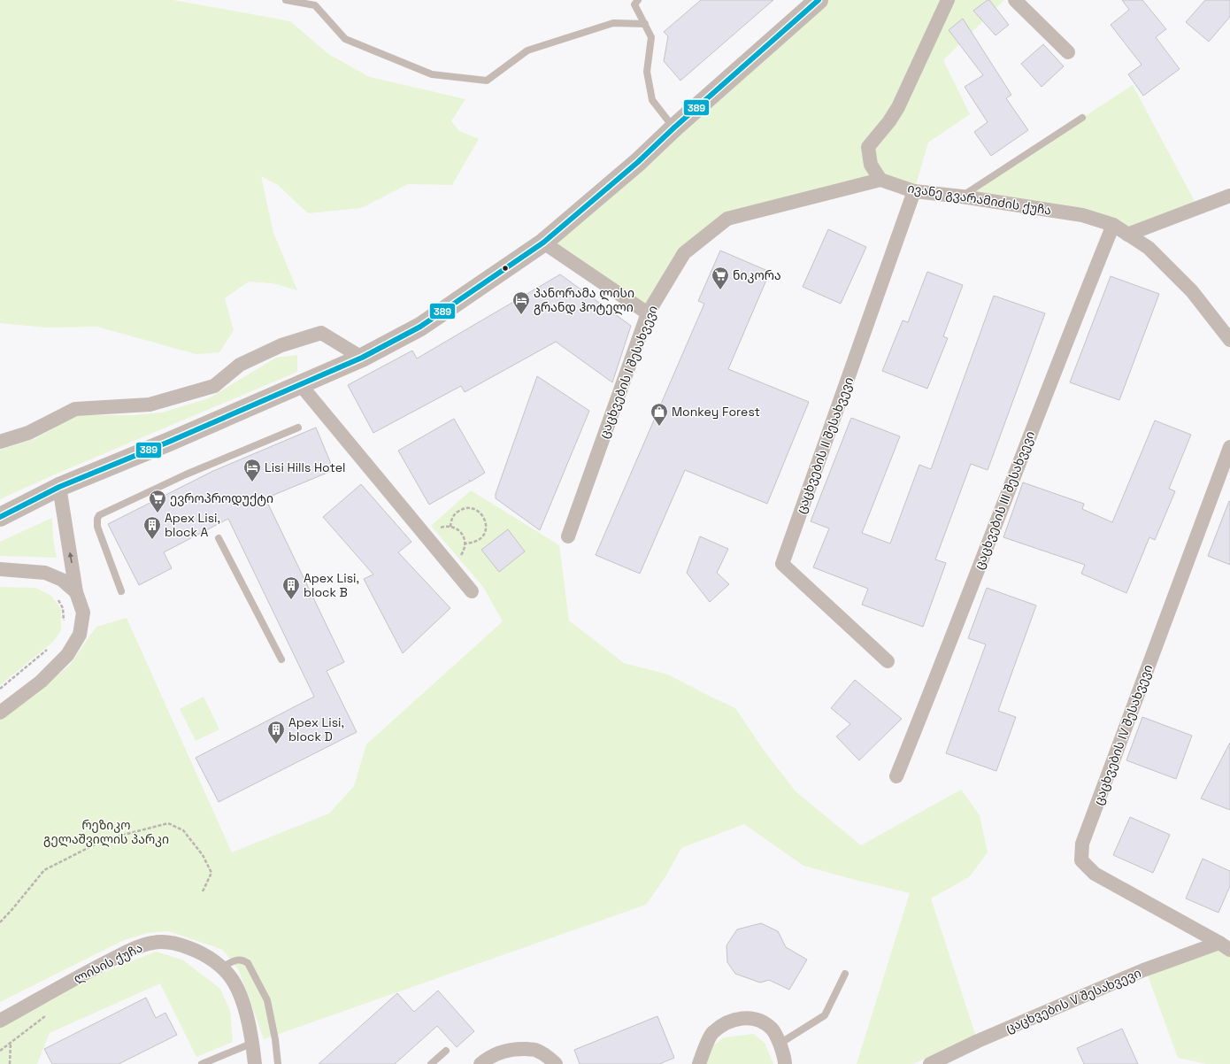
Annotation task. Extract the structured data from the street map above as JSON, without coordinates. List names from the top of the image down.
{
  "streets": {
    "street": [
      "ივანე გვარამიძის ქუჩა",
      "ცაცხვების I შესახვევი",
      "ცაცხვების II შესახვევი",
      "ცაცხვების III შესახვევი",
      "ცაცხვების IV შესახვევი",
      "ლისის ქუჩა",
      "ცაცხვების V შესახვევი"
    ]
  },
  "crossings": [
    ["ივანე გვარამიძის ქუჩა", "ცაცხვების I შესახვევი"],
    ["ივანე გვარამიძის ქუჩა", "ცაცხვების II შესახვევი"],
    ["ივანე გვარამიძის ქუჩა", "ცაცხვების III შესახვევი"],
    ["ცაცხვების IV შესახვევი", "ცაცხვების V შესახვევი"]
  ],
  "parks": ["რეზიკო გელაშვილის პარკი"],
  "places": {
    "supermarket": ["ნიკორა", "ევროპროდუქტი"],
    "hotel": ["პანორამა ლისი გრანდ ჰოტელი", "Lisi Hills Hotel"],
    "shop": ["Monkey Forest"],
    "building": ["Apex Lisi, block A", "Apex Lisi, block B", "Apex Lisi, block D"]
  },
  "lines": ["transit line 389"]
}
